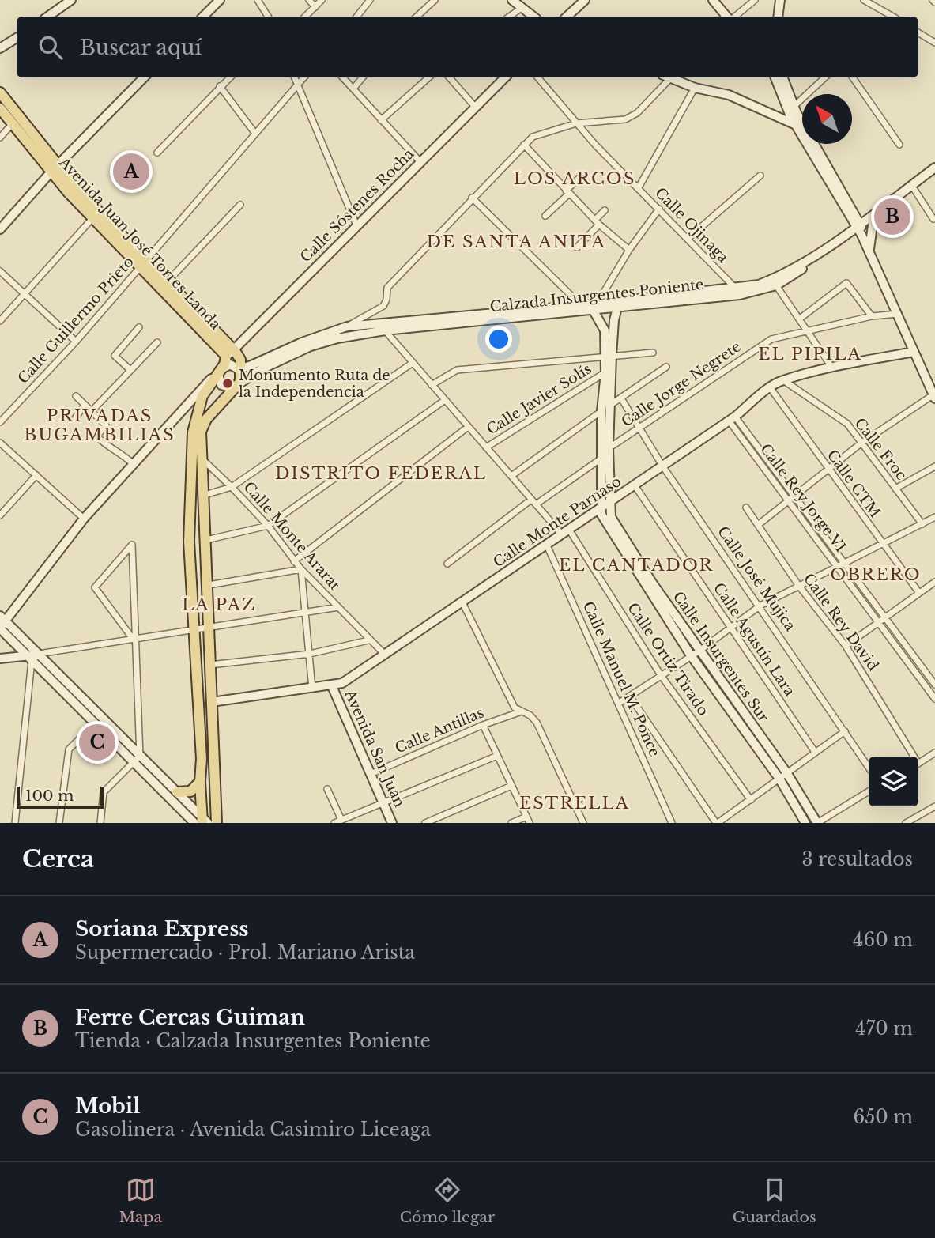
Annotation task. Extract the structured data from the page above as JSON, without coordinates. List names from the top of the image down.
{
  "streets": {
    "main road": ["Avenida Juan José Torres Landa"],
    "street": [
      "Calle Sóstenes Rocha",
      "Calle Ojinaga",
      "Calzada Insurgentes Poniente",
      "Calle Guillermo Prieto",
      "Calle Jorge Negrete",
      "Calle Javier Solís",
      "Calle Froc",
      "Calle CTM",
      "Calle Rey Jorge VI",
      "Calle Monte Parnaso",
      "Calle Monte Ararat",
      "Calle José Mujica",
      "Calle Rey David",
      "Calle Agustín Lara",
      "Calle Insurgentes Sur",
      "Calle Ortiz Tirado",
      "Calle Manuel M. Ponce",
      "Calle Antillas",
      "Avenida San Juan"
    ]
  },
  "crossings": [
    ["Calle Sóstenes Rocha", "Avenida Juan José Torres Landa"],
    ["Calle Ojinaga", "Calzada Insurgentes Poniente"],
    ["Avenida Juan José Torres Landa", "Calle Guillermo Prieto"],
    ["Calle Jorge Negrete", "Calle José Mujica"],
    ["Calle Jorge Negrete", "Calle Insurgentes Sur"],
    ["Calle Froc", "Calle Monte Parnaso"],
    ["Calle CTM", "Calle Monte Parnaso"],
    ["Calle Rey Jorge VI", "Calle Monte Parnaso"],
    ["Calle Monte Parnaso", "Calle Monte Ararat"],
    ["Calle Monte Parnaso", "Calle José Mujica"],
    ["Calle Monte Parnaso", "Calle Agustín Lara"],
    ["Calle Monte Parnaso", "Calle Insurgentes Sur"],
    ["Calle Monte Parnaso", "Calle Ortiz Tirado"],
    ["Calle Monte Parnaso", "Calle Manuel M. Ponce"],
    ["Calle Monte Parnaso", "Avenida San Juan"],
    ["Calle Antillas", "Avenida San Juan"]
  ],
  "districts": [
    "LOS ARCOS",
    "DE SANTA ANITA",
    "EL PIPILA",
    "PRIVADAS BUGAMBILIAS",
    "DISTRITO FEDERAL",
    "EL CANTADOR",
    "OBRERO",
    "LA PAZ",
    "ESTRELLA"
  ],
  "places": ["Monumento Ruta de la Independencia"],
  "scale_bar": "100 m",
  "north": "top left",
  "page": {
    "search": "Buscar aquí",
    "pins": ["A", "B", "C"],
    "scale": "100 m",
    "heading": ["Cerca", "3 resultados"],
    "list": [
      {
        "mark": "A",
        "name": "Soriana Express",
        "note": "Supermercado · Prol. Mariano Arista",
        "value": "460 m"
      },
      {
        "mark": "B",
        "name": "Ferre Cercas Guiman",
        "note": "Tienda · Calzada Insurgentes Poniente",
        "value": "470 m"
      },
      {
        "mark": "C",
        "name": "Mobil",
        "note": "Gasolinera · Avenida Casimiro Liceaga",
        "value": "650 m"
      }
    ],
    "nav": ["Mapa", "Cómo llegar", "Guardados"]
  }
}
